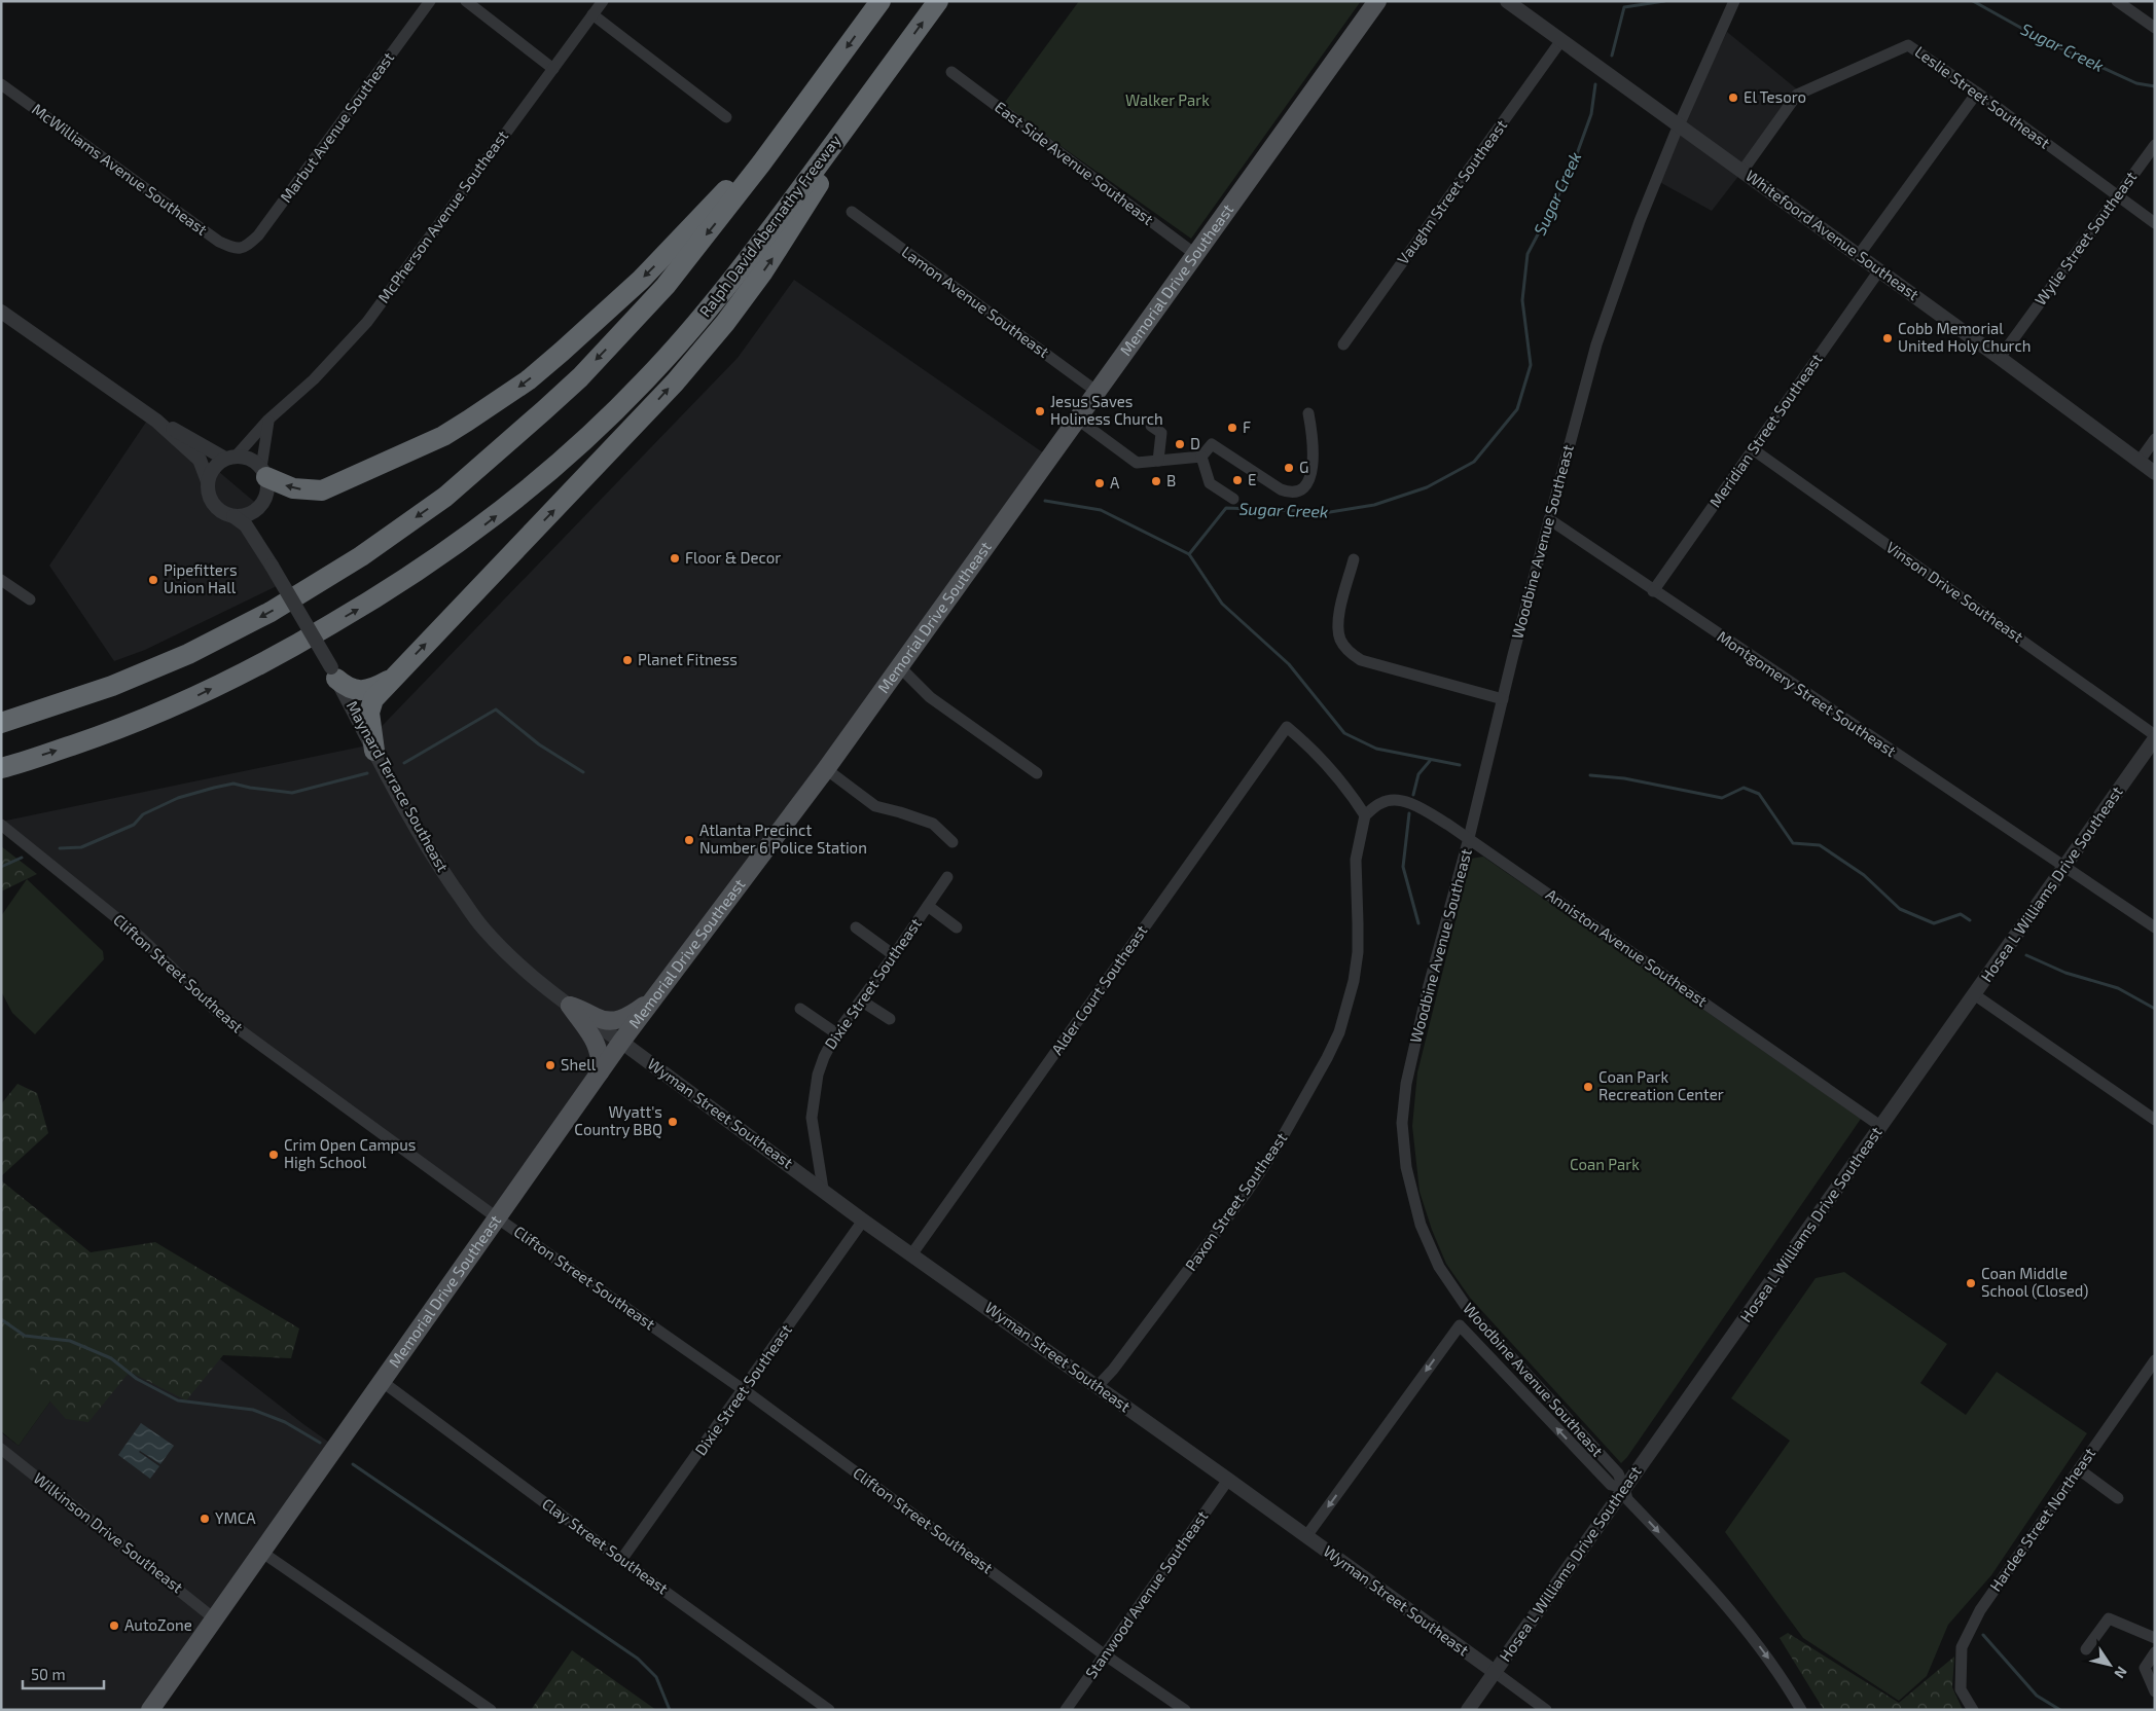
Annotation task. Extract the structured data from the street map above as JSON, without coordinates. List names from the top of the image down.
{
  "streets": {
    "highway": ["Ralph David Abernathy Freeway"],
    "main road": ["Memorial Drive Southeast"],
    "street": [
      "Leslie Street Southeast",
      "Marbut Avenue Southeast",
      "East Side Avenue Southeast",
      "McWilliams Avenue Southeast",
      "Vaughn Street Southeast",
      "McPherson Avenue Southeast",
      "Whitefoord Avenue Southeast",
      "Wylie Street Southeast",
      "Lamon Avenue Southeast",
      "Meridian Street Southeast",
      "Woodbine Avenue Southeast",
      "Vinson Drive Southeast",
      "Montgomery Street Southeast",
      "Maynard Terrace Southeast",
      "Hosea L Williams Drive Southeast",
      "Anniston Avenue Southeast",
      "Clifton Street Southeast",
      "Dixie Street Southeast",
      "Alder Court Southeast",
      "Wyman Street Southeast",
      "Paxon Street Southeast",
      "Hardee Street Northeast",
      "Wilkinson Drive Southeast",
      "Clay Street Southeast",
      "Stanwood Avenue Southeast"
    ]
  },
  "crossings": [
    ["Leslie Street Southeast", "Whitefoord Avenue Southeast"],
    ["Leslie Street Southeast", "Wylie Street Southeast"],
    ["Marbut Avenue Southeast", "McWilliams Avenue Southeast"],
    ["East Side Avenue Southeast", "Memorial Drive Southeast"],
    ["Vaughn Street Southeast", "Whitefoord Avenue Southeast"],
    ["McPherson Avenue Southeast", "Maynard Terrace Southeast"],
    ["Whitefoord Avenue Southeast", "Wylie Street Southeast"],
    ["Whitefoord Avenue Southeast", "Meridian Street Southeast"],
    ["Whitefoord Avenue Southeast", "Woodbine Avenue Southeast"],
    ["Memorial Drive Southeast", "Lamon Avenue Southeast"],
    ["Memorial Drive Southeast", "Maynard Terrace Southeast"],
    ["Memorial Drive Southeast", "Clifton Street Southeast"],
    ["Memorial Drive Southeast", "Wyman Street Southeast"],
    ["Memorial Drive Southeast", "Wilkinson Drive Southeast"],
    ["Memorial Drive Southeast", "Clay Street Southeast"],
    ["Meridian Street Southeast", "Vinson Drive Southeast"],
    ["Meridian Street Southeast", "Montgomery Street Southeast"],
    ["Woodbine Avenue Southeast", "Montgomery Street Southeast"],
    ["Woodbine Avenue Southeast", "Hosea L Williams Drive Southeast"],
    ["Woodbine Avenue Southeast", "Anniston Avenue Southeast"],
    ["Woodbine Avenue Southeast", "Wyman Street Southeast"],
    ["Vinson Drive Southeast", "Hosea L Williams Drive Southeast"],
    ["Montgomery Street Southeast", "Hosea L Williams Drive Southeast"],
    ["Maynard Terrace Southeast", "Wyman Street Southeast"],
    ["Hosea L Williams Drive Southeast", "Anniston Avenue Southeast"],
    ["Hosea L Williams Drive Southeast", "Wyman Street Southeast"],
    ["Anniston Avenue Southeast", "Alder Court Southeast"],
    ["Anniston Avenue Southeast", "Paxon Street Southeast"],
    ["Clifton Street Southeast", "Dixie Street Southeast"],
    ["Clifton Street Southeast", "Stanwood Avenue Southeast"],
    ["Dixie Street Southeast", "Wyman Street Southeast"],
    ["Dixie Street Southeast", "Clay Street Southeast"],
    ["Alder Court Southeast", "Wyman Street Southeast"],
    ["Alder Court Southeast", "Paxon Street Southeast"],
    ["Wyman Street Southeast", "Paxon Street Southeast"],
    ["Wyman Street Southeast", "Stanwood Avenue Southeast"]
  ],
  "water": ["Sugar Creek"],
  "parks": ["Walker Park", "Coan Park"],
  "places": [
    "El Tesoro",
    "Cobb Memorial United Holy Church",
    "Jesus Saves Holiness Church",
    "F",
    "D",
    "G",
    "E",
    "B",
    "A",
    "Floor & Decor",
    "Pipefitters Union Hall",
    "Planet Fitness",
    "Atlanta Precinct Number 6 Police Station",
    "Shell",
    "Coan Park Recreation Center",
    "Wyatt's Country BBQ",
    "Crim Open Campus High School",
    "Coan Middle School (Closed)",
    "YMCA",
    "AutoZone"
  ],
  "scale_bar": "50 m",
  "north": "bottom right"
}
